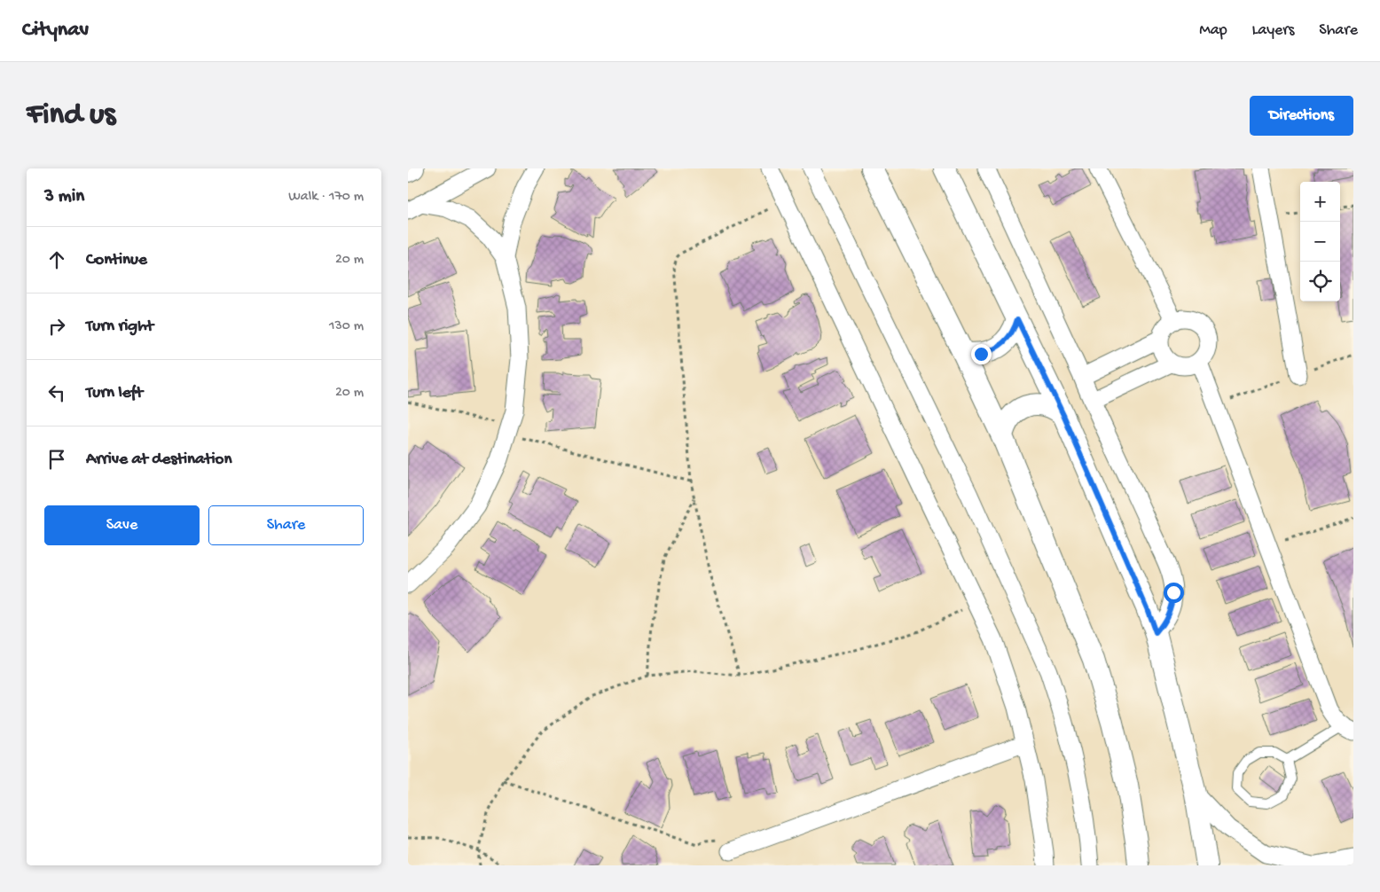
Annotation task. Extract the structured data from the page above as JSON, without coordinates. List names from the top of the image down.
{
  "page": {
    "header": "Citynav",
    "nav": ["Map", "Layers", "Share"],
    "buttons": [
      "Directions",
      ["Save", "Share"]
    ],
    "title": "Find us",
    "heading": ["3 min", "Walk · 170 m"],
    "map_buttons": ["+", "−"],
    "list": [
      ["Continue", "20 m"],
      ["Turn right", "130 m"],
      ["Turn left", "20 m"],
      "Arrive at destination"
    ]
  }
}
